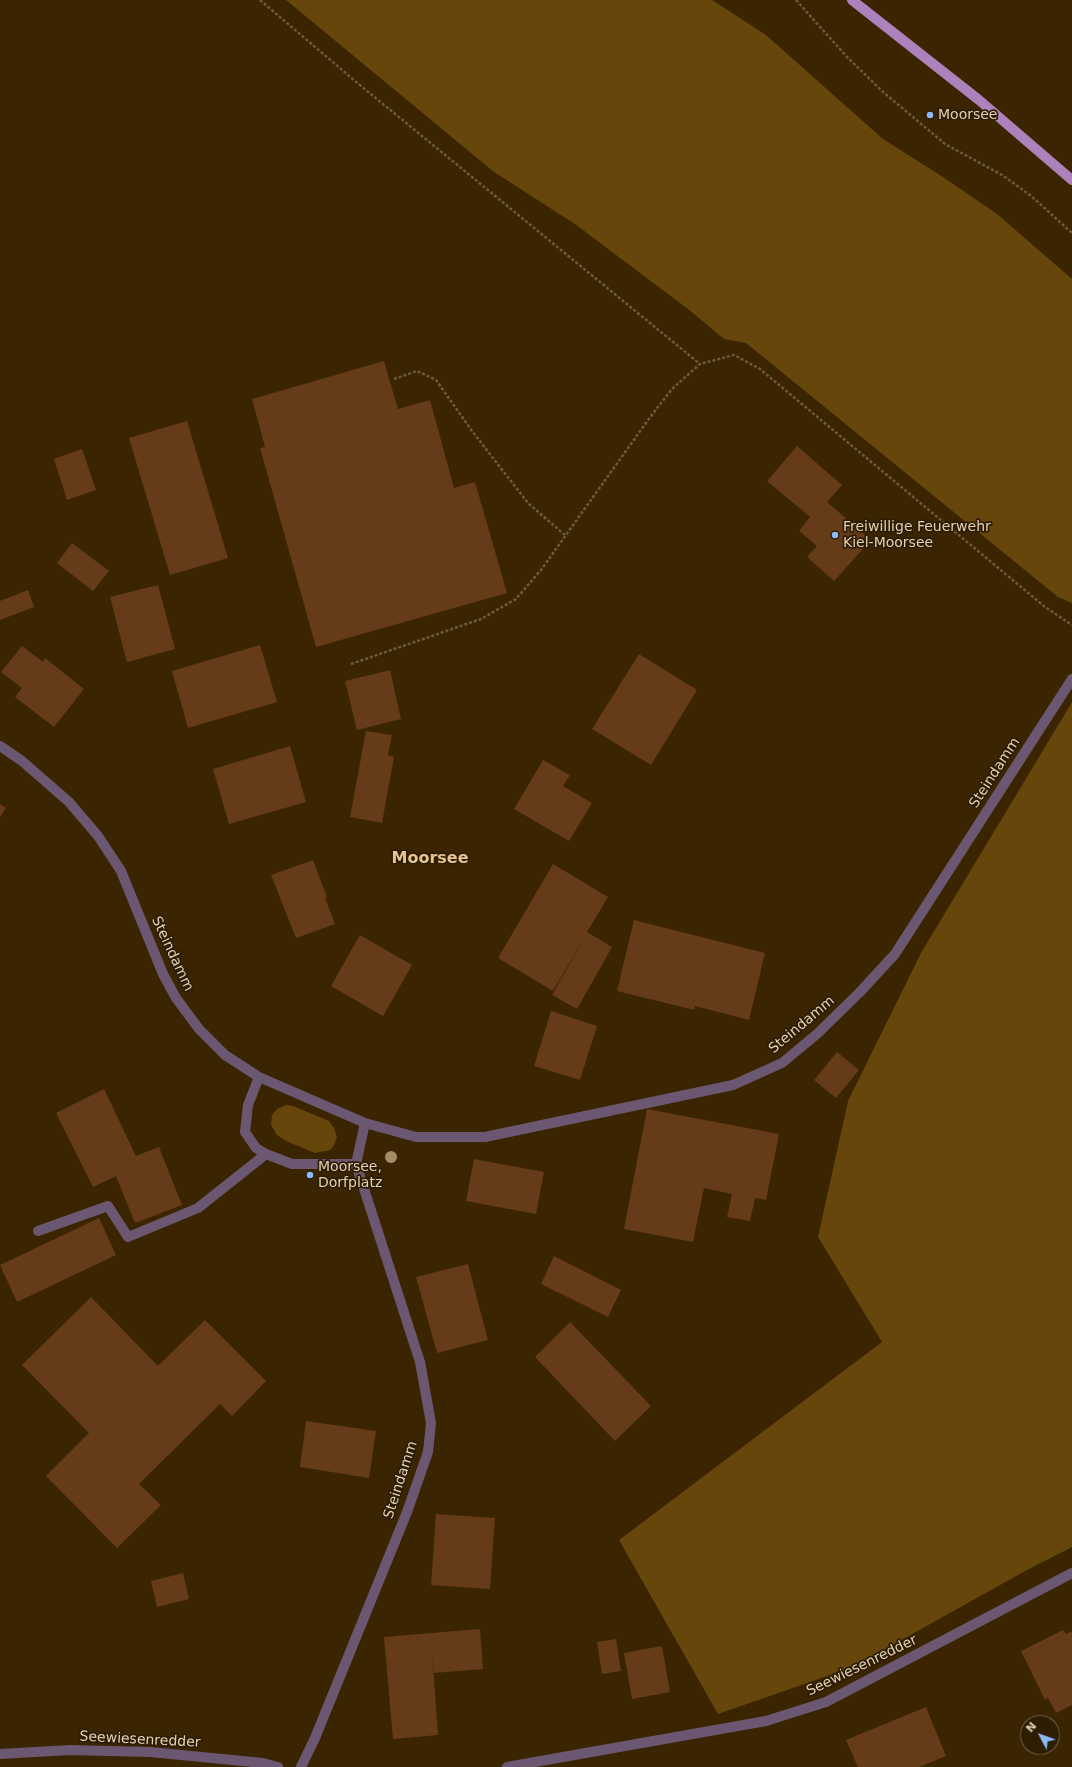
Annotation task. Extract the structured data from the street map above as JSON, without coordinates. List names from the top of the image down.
{
  "streets": {
    "street": ["Steindamm", "Seewiesenredder"]
  },
  "districts": ["Moorsee"],
  "places": ["Moorsee", "Freiwillige Feuerwehr Kiel-Moorsee", "Moorsee, Dorfplatz"],
  "north": "top left"
}
